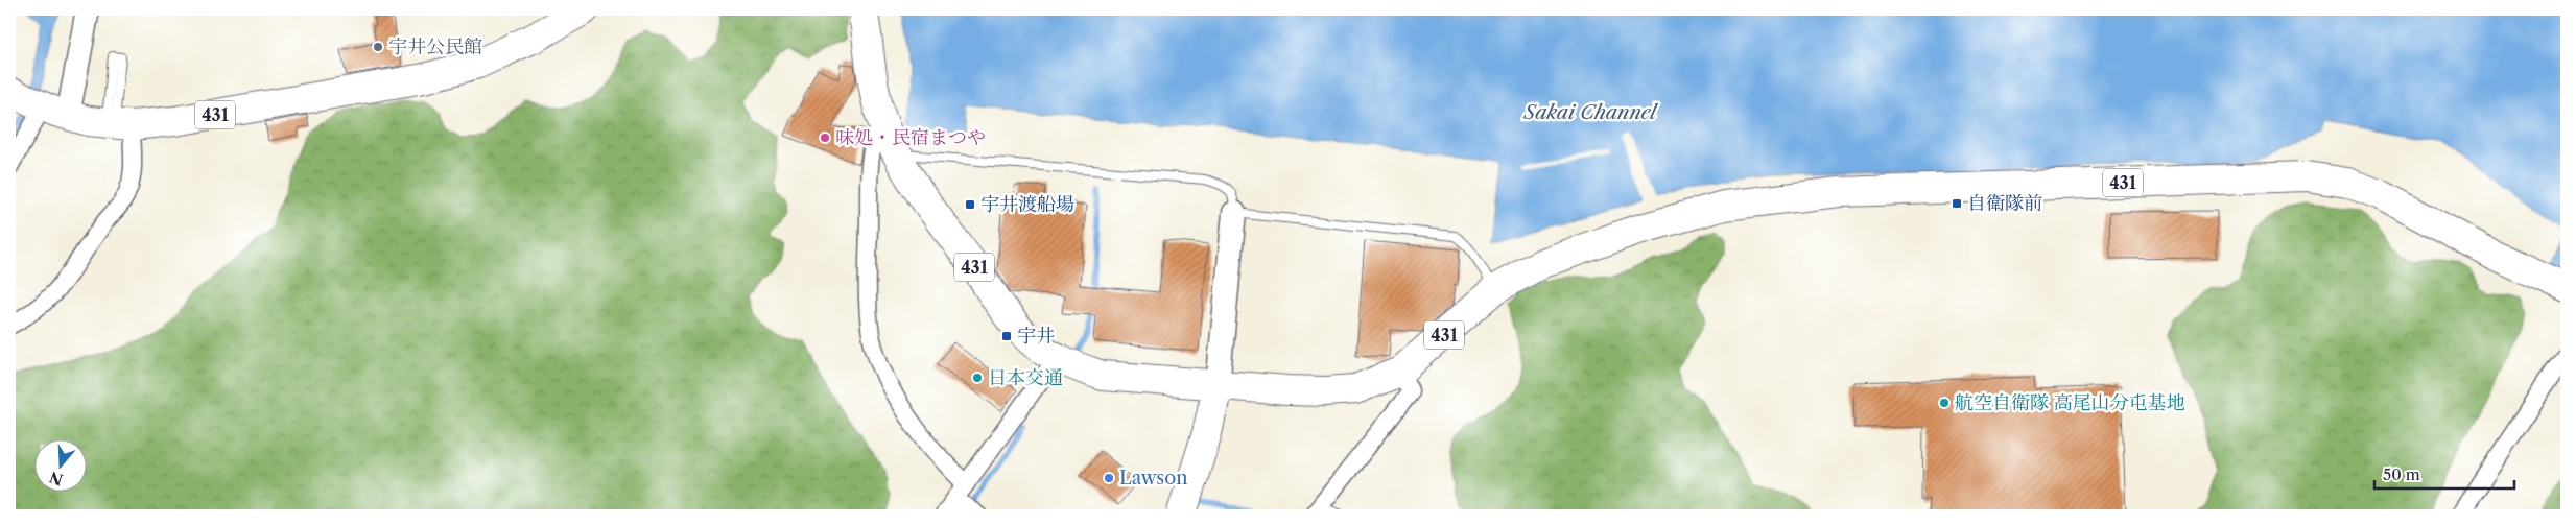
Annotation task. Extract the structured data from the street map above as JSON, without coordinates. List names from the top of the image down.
{
  "streets": {
    "highway": ["431"]
  },
  "water": ["Sakai Channel"],
  "places": {
    "other": [
      "宇井公民館",
      "味処・民宿まつや",
      "日本交通",
      "航空自衛隊 高尾山分屯基地",
      "Lawson"
    ],
    "transit": ["自衛隊前", "宇井渡船場", "宇井"]
  },
  "scale_bar": "50 m",
  "north": "bottom"
}
